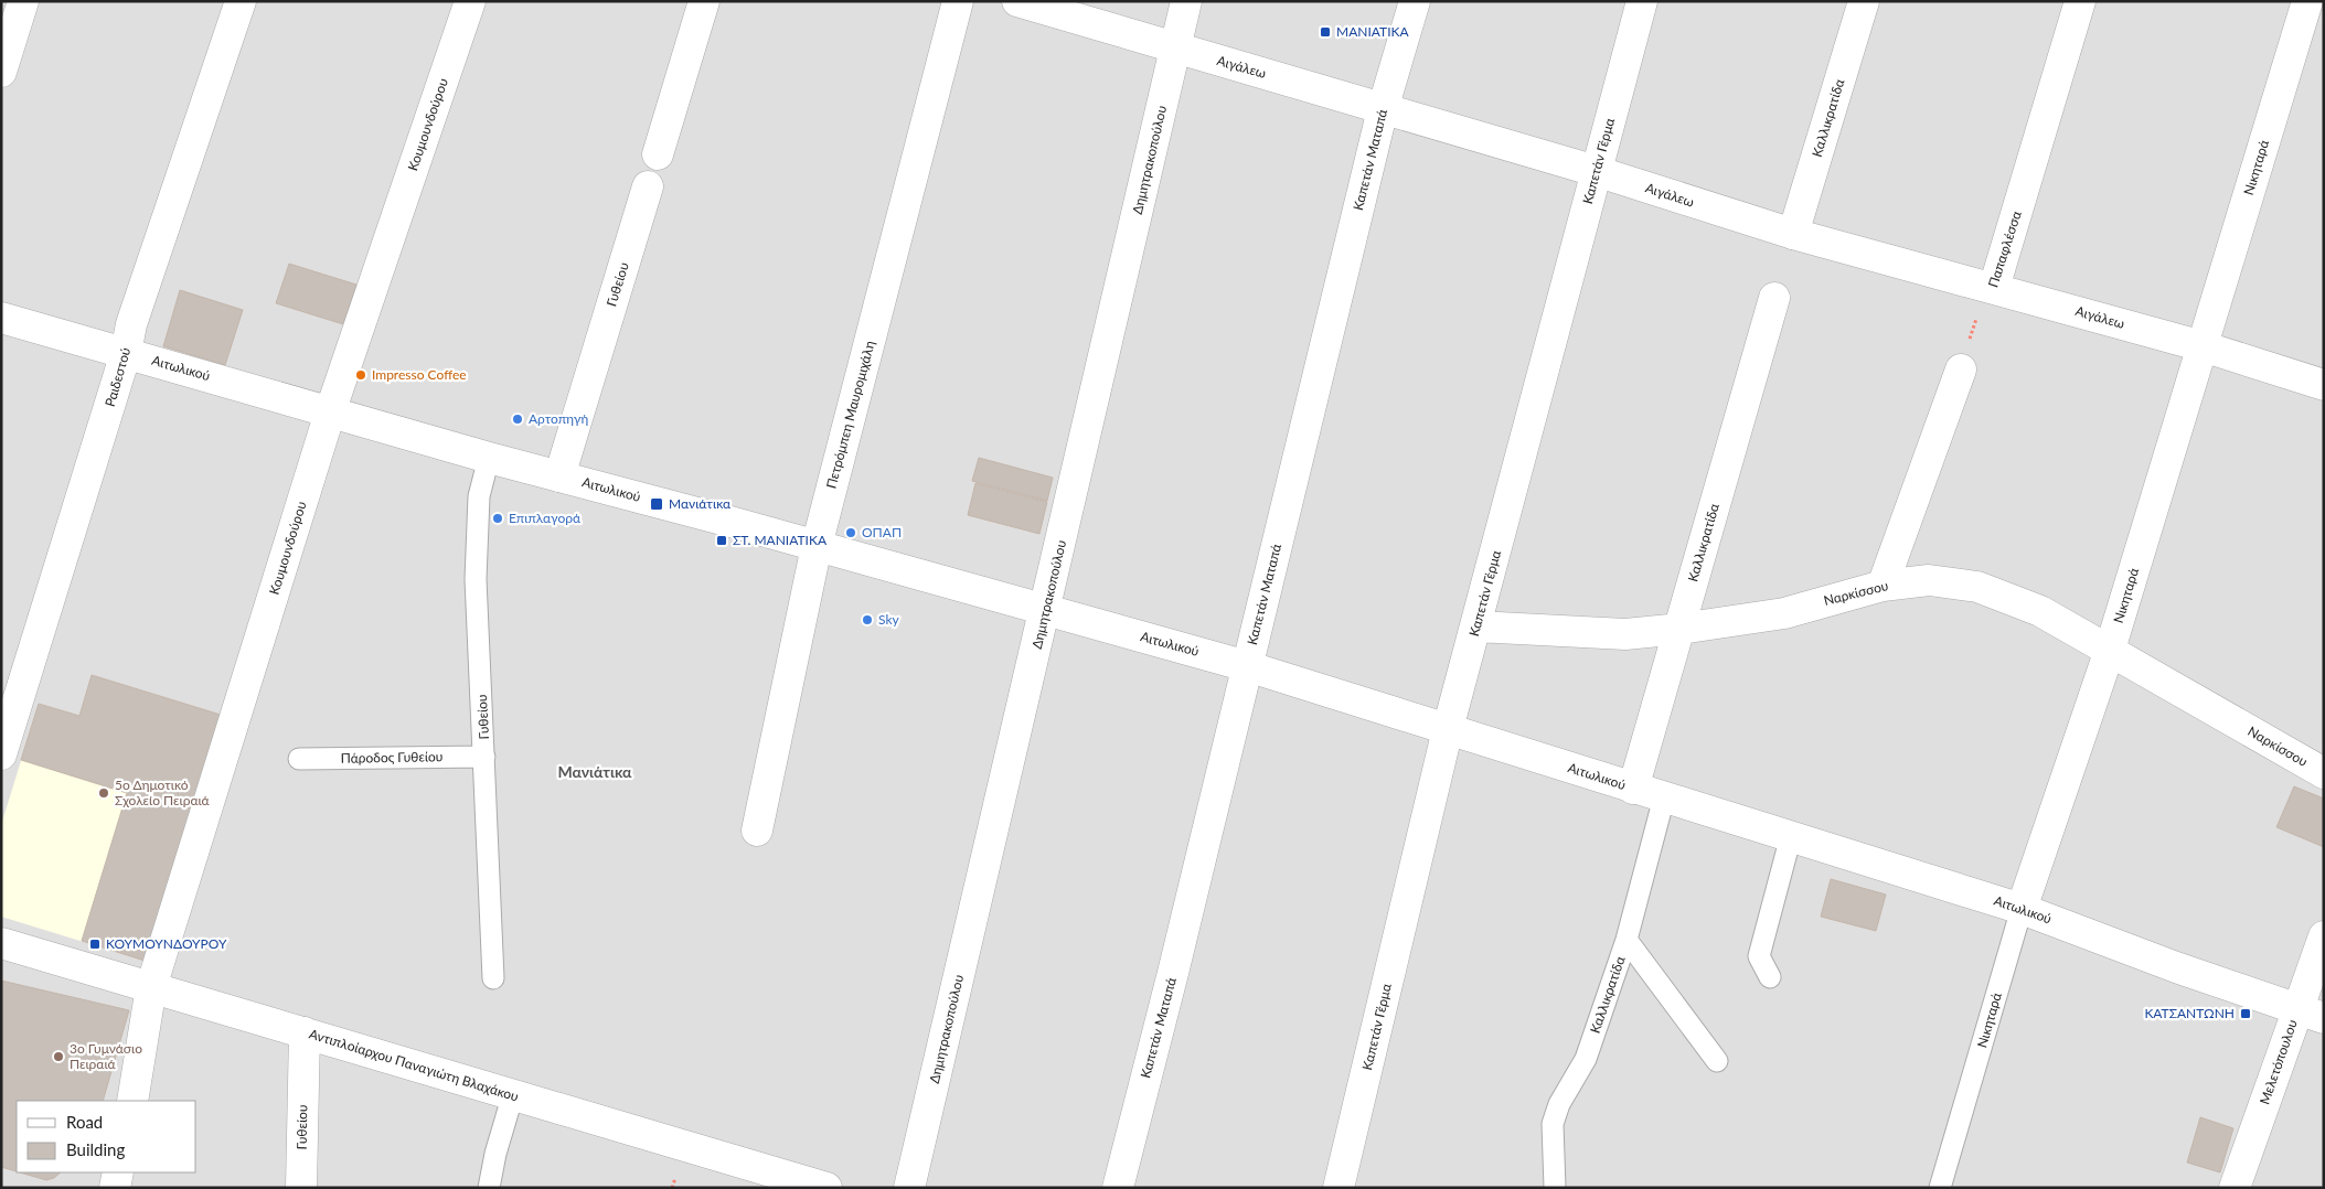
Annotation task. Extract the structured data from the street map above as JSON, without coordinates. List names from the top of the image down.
{
  "streets": {
    "street": [
      "Αιγάλεω",
      "Καλλικρατίδα",
      "Κουμουνδούρου",
      "Δημητρακοπούλου",
      "Καπετάν Ματαπά",
      "Καπετάν Γέρμα",
      "Νικηταρά",
      "Παπαφλέσσα",
      "Γυθείου",
      "Αιτωλικού",
      "Ραιδεστού",
      "Πετρόμπεη Μαυρομιχάλη",
      "Ναρκίσσου",
      "Μελετόπουλου",
      "Αντιπλοίαρχου Παναγιώτη Βλαχάκου"
    ],
    "lane": ["Πάροδος Γυθείου"]
  },
  "crossings": [
    ["Αιγάλεω", "Καλλικρατίδα"],
    ["Αιγάλεω", "Δημητρακοπούλου"],
    ["Αιγάλεω", "Καπετάν Ματαπά"],
    ["Αιγάλεω", "Καπετάν Γέρμα"],
    ["Αιγάλεω", "Νικηταρά"],
    ["Αιγάλεω", "Παπαφλέσσα"],
    ["Καλλικρατίδα", "Αιτωλικού"],
    ["Καλλικρατίδα", "Ναρκίσσου"],
    ["Κουμουνδούρου", "Αιτωλικού"],
    ["Κουμουνδούρου", "Αντιπλοίαρχου Παναγιώτη Βλαχάκου"],
    ["Δημητρακοπούλου", "Αιτωλικού"],
    ["Καπετάν Ματαπά", "Αιτωλικού"],
    ["Καπετάν Γέρμα", "Αιτωλικού"],
    ["Καπετάν Γέρμα", "Ναρκίσσου"],
    ["Νικηταρά", "Αιτωλικού"],
    ["Νικηταρά", "Ναρκίσσου"],
    ["Γυθείου", "Αιτωλικού"],
    ["Γυθείου", "Πάροδος Γυθείου"],
    ["Γυθείου", "Αντιπλοίαρχου Παναγιώτη Βλαχάκου"],
    ["Αιτωλικού", "Ραιδεστού"],
    ["Αιτωλικού", "Πετρόμπεη Μαυρομιχάλη"],
    ["Αιτωλικού", "Μελετόπουλου"]
  ],
  "districts": ["Μανιάτικα"],
  "places": {
    "transit": [
      "ΜΑΝΙΑΤΙΚΑ",
      "Μανιάτικα",
      "ΣΤ. ΜΑΝΙΑΤΙΚΑ",
      "ΚΟΥΜΟΥΝΔΟΥΡΟΥ",
      "ΚΑΤΣΑΝΤΩΝΗ"
    ],
    "other": [
      "Impresso Coffee",
      "Αρτοπηγή",
      "Επιπλαγορά",
      "ΟΠΑΠ",
      "Sky",
      "5ο Δημοτικό Σχολείο Πειραιά",
      "3ο Γυμνάσιο Πειραιά"
    ]
  },
  "legend": ["Road", "Building"]
}
